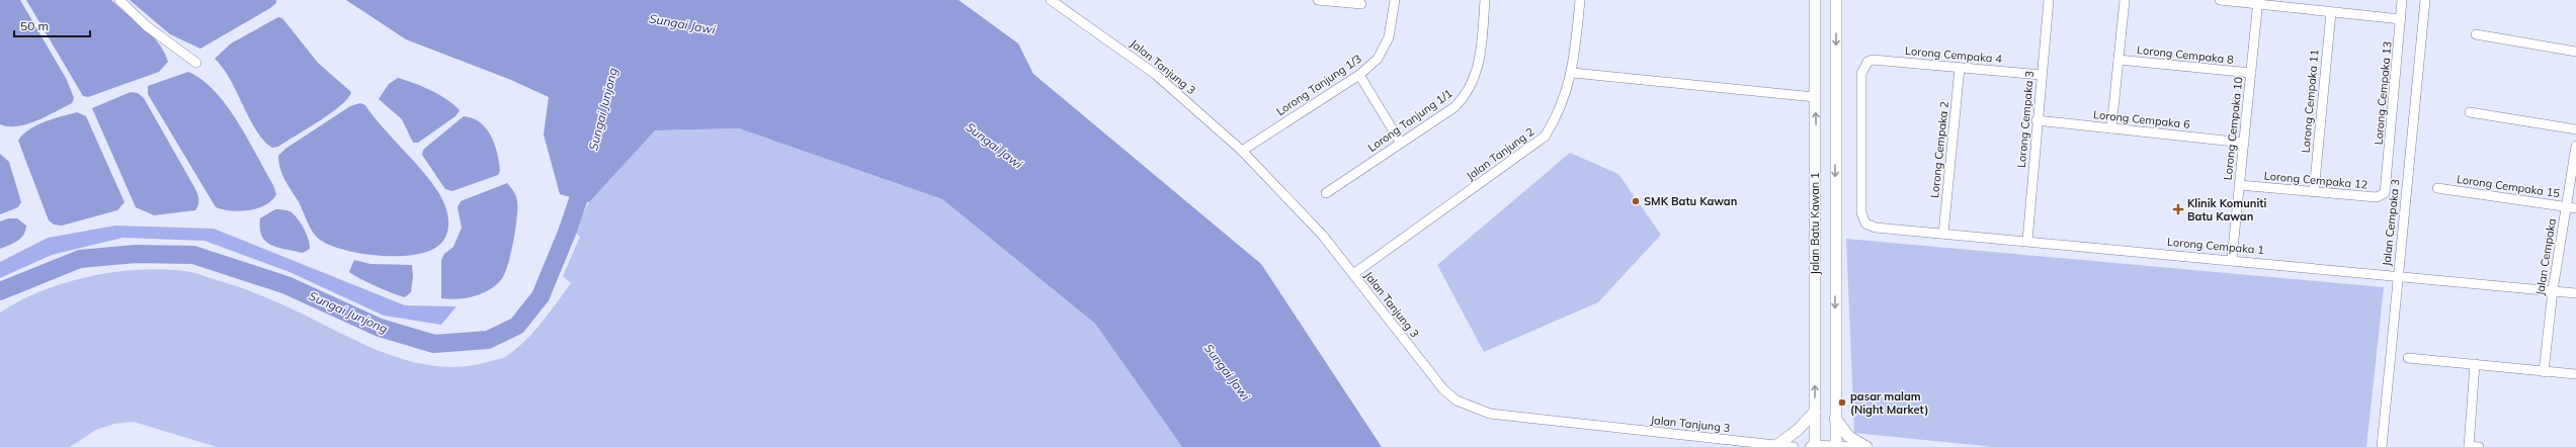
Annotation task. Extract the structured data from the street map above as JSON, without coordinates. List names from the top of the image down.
{
  "streets": {
    "street": [
      "Lorong Cempaka 4",
      "Lorong Cempaka 8",
      "Jalan Tanjung 3",
      "Lorong Tanjung 1/3",
      "Lorong Cempaka 13",
      "Lorong Cempaka 11",
      "Lorong Cempaka 3",
      "Lorong Cempaka 6",
      "Lorong Tanjung 1/1",
      "Lorong Cempaka 10",
      "Lorong Cempaka 2",
      "Jalan Tanjung 2",
      "Lorong Cempaka 12",
      "Lorong Cempaka 15",
      "Jalan Cempaka 3",
      "Jalan Batu Kawan 1",
      "Lorong Cempaka 1",
      "Jalan Cempaka"
    ]
  },
  "crossings": [
    ["Lorong Cempaka 4", "Lorong Cempaka 3"],
    ["Lorong Cempaka 4", "Lorong Cempaka 2"],
    ["Lorong Cempaka 4", "Lorong Cempaka 1"],
    ["Lorong Cempaka 8", "Lorong Cempaka 10"],
    ["Jalan Tanjung 3", "Lorong Tanjung 1/3"],
    ["Jalan Tanjung 3", "Jalan Tanjung 2"],
    ["Lorong Cempaka 13", "Lorong Cempaka 12"],
    ["Lorong Cempaka 11", "Lorong Cempaka 12"],
    ["Lorong Cempaka 3", "Lorong Cempaka 6"],
    ["Lorong Cempaka 3", "Lorong Cempaka 1"],
    ["Lorong Cempaka 6", "Lorong Cempaka 10"],
    ["Lorong Cempaka 10", "Lorong Cempaka 12"],
    ["Lorong Cempaka 10", "Lorong Cempaka 1"],
    ["Lorong Cempaka 2", "Lorong Cempaka 1"],
    ["Lorong Cempaka 15", "Jalan Cempaka"],
    ["Jalan Cempaka 3", "Lorong Cempaka 1"],
    ["Lorong Cempaka 1", "Jalan Cempaka"]
  ],
  "water": ["Sungai Jawi", "Sungai Junjong"],
  "places": {
    "other": ["SMK Batu Kawan", "pasar malam (Night Market)"],
    "health": ["Klinik Komuniti Batu Kawan"]
  },
  "scale_bar": "50 m"
}
